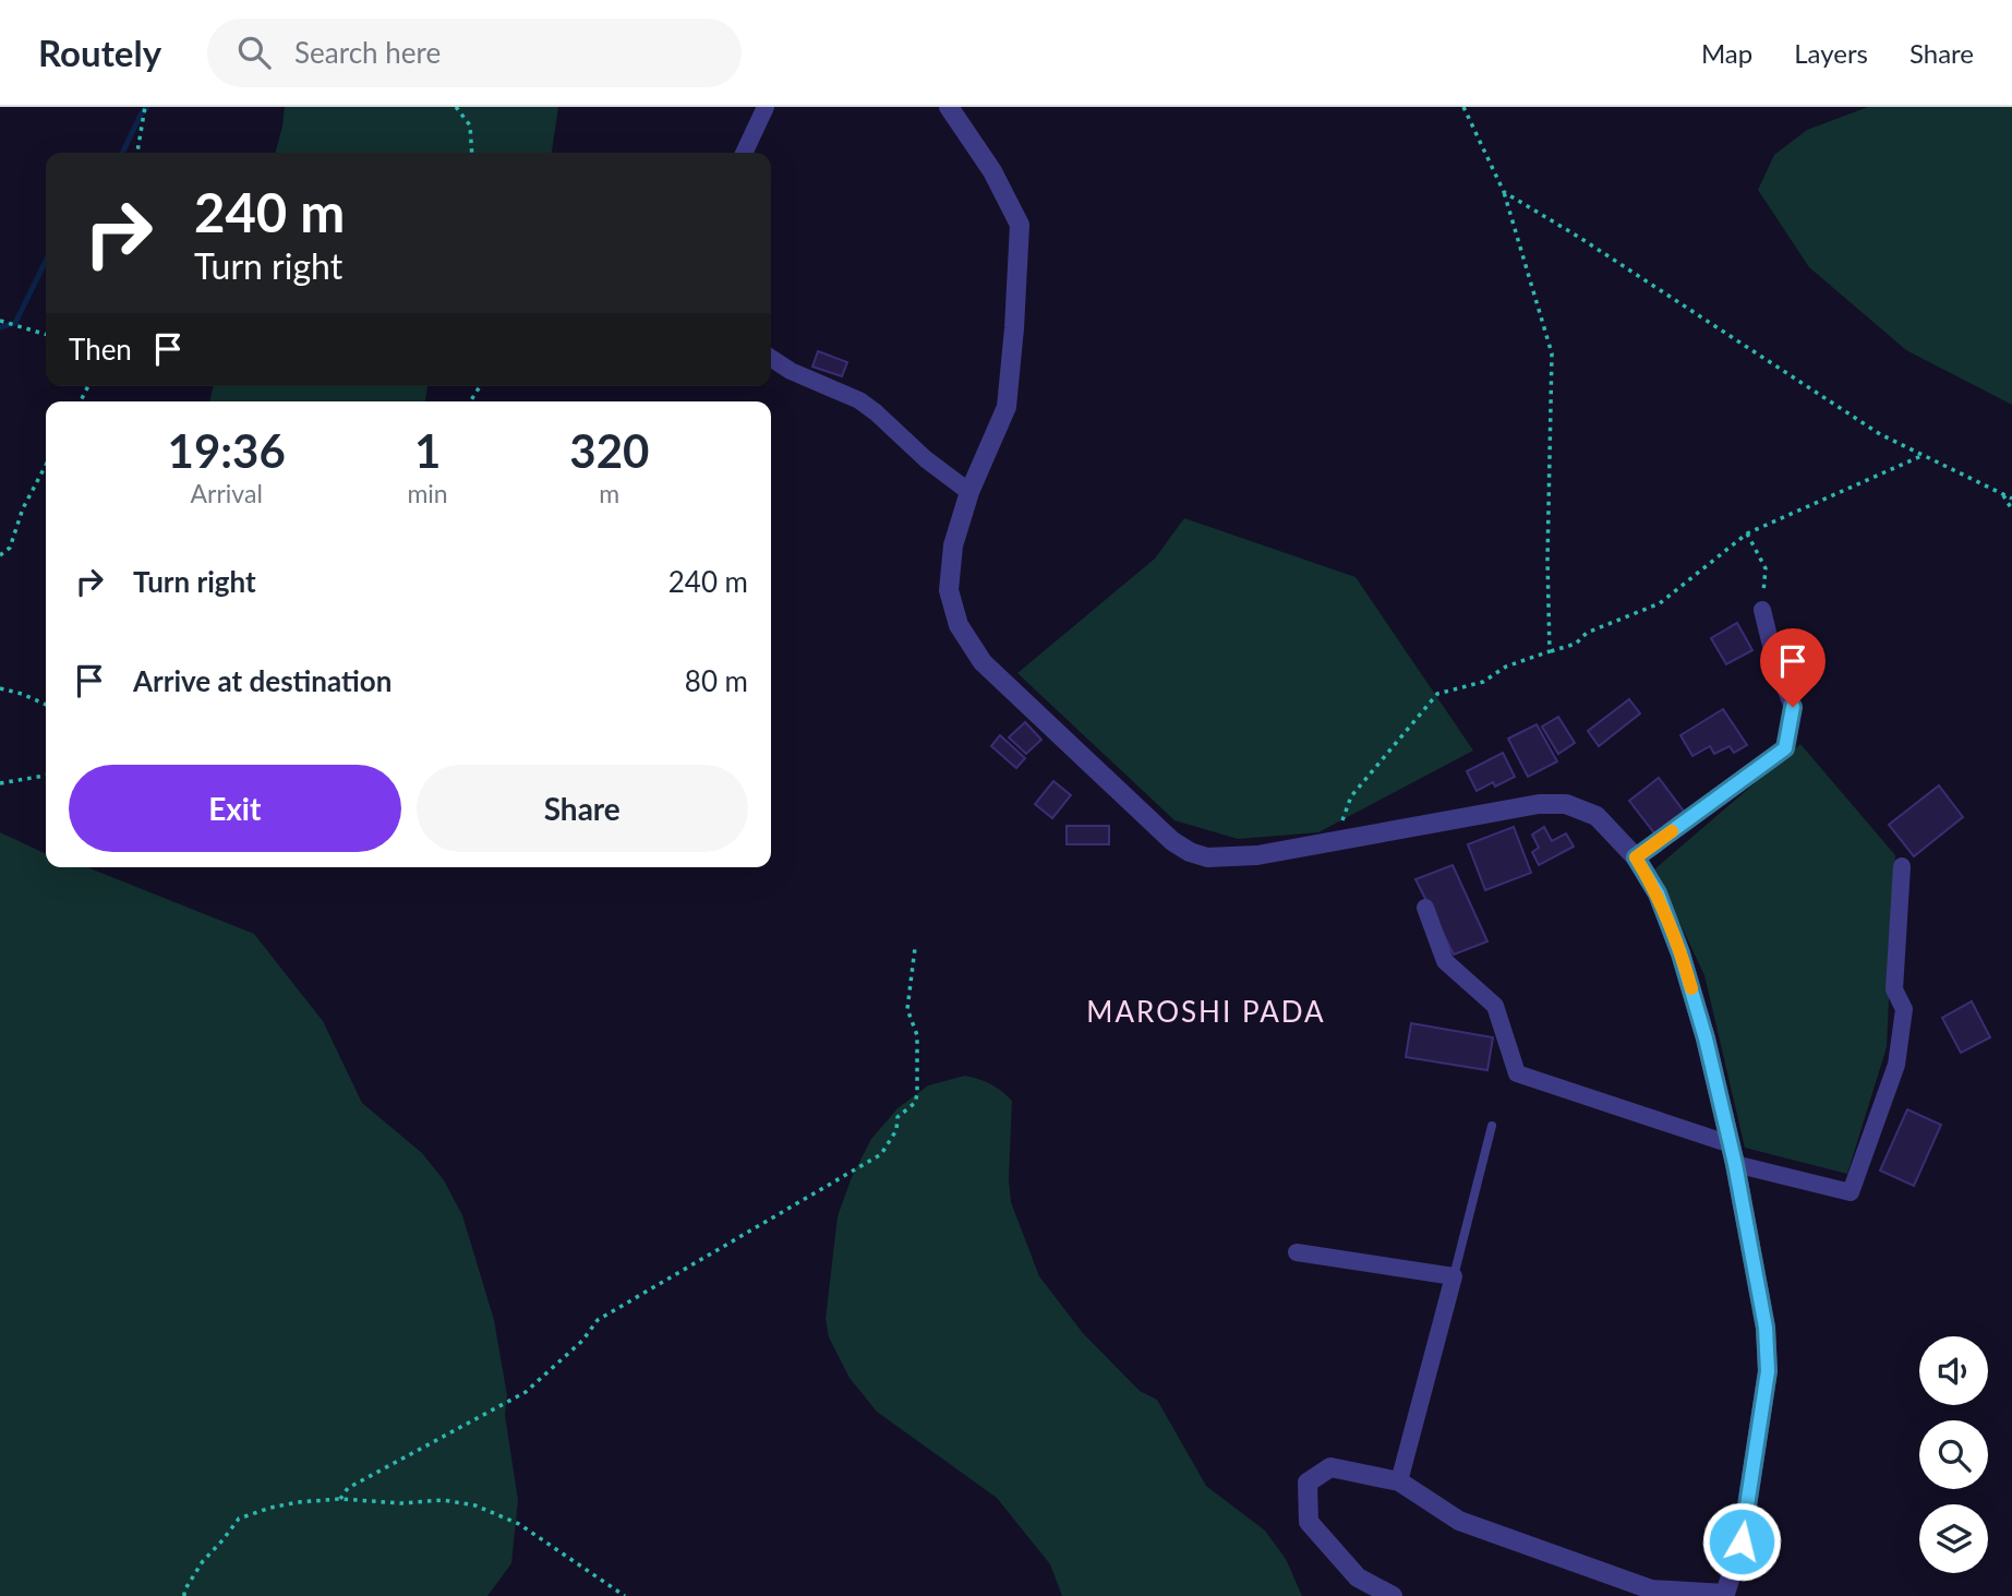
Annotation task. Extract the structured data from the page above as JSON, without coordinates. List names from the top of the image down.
{
  "districts": ["MAROSHI PADA"],
  "page": {
    "header": "Routely",
    "search": "Search here",
    "nav": ["Map", "Layers", "Share"],
    "turn": ["240 m", "Turn right"],
    "then": "Then",
    "eta": [
      "19:36",
      "Arrival",
      "1",
      "min",
      "320",
      "m"
    ],
    "list": [
      {
        "name": "Turn right",
        "value": "240 m"
      },
      {
        "name": "Arrive at destination",
        "value": "80 m"
      }
    ],
    "buttons": ["Exit", "Share"]
  }
}
